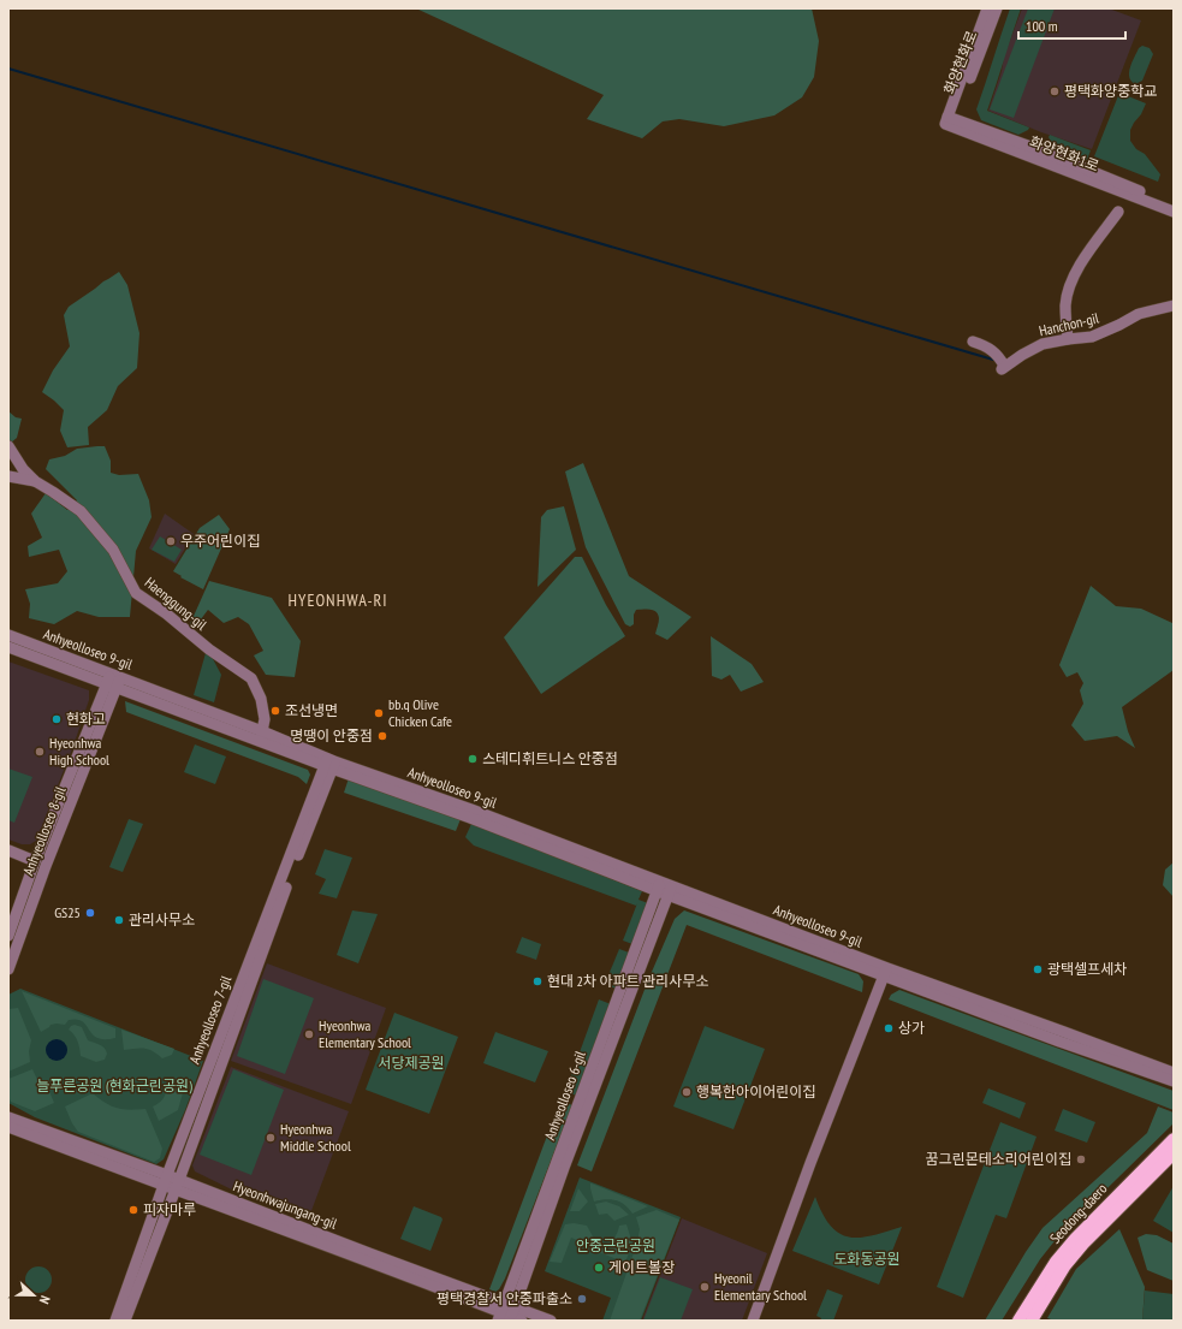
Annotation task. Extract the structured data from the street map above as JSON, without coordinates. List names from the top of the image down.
{
  "streets": {
    "main road": ["Seodong-daero"],
    "street": [
      "화양현화로",
      "화양현화1로",
      "Hanchon-gil",
      "Haenggung-gil",
      "Anhyeolloseo 9-gil",
      "Anhyeolloseo 8-gil",
      "Anhyeolloseo 7-gil",
      "Anhyeolloseo 6-gil",
      "Hyeonhwajungang-gil"
    ]
  },
  "crossings": [
    ["화양현화로", "화양현화1로"],
    ["Haenggung-gil", "Anhyeolloseo 9-gil"],
    ["Anhyeolloseo 9-gil", "Anhyeolloseo 8-gil"],
    ["Anhyeolloseo 9-gil", "Anhyeolloseo 7-gil"],
    ["Anhyeolloseo 9-gil", "Anhyeolloseo 6-gil"],
    ["Anhyeolloseo 7-gil", "Hyeonhwajungang-gil"],
    ["Anhyeolloseo 6-gil", "Hyeonhwajungang-gil"]
  ],
  "districts": ["HYEONHWA-RI"],
  "parks": [
    "서당제공원",
    "늘푸른공원 (현화근린공원)",
    "안중근린공원",
    "도화동공원"
  ],
  "places": [
    "평택화양중학교",
    "우주어린이집",
    "조선냉면",
    "bb.q Olive Chicken Cafe",
    "현화고",
    "명땡이 안중점",
    "Hyeonhwa High School",
    "스테디휘트니스 안중점",
    "GS25",
    "관리사무소",
    "광택셀프세차",
    "현대 2차 아파트 관리사무소",
    "상가",
    "Hyeonhwa Elementary School",
    "행복한아이어린이집",
    "Hyeonhwa Middle School",
    "꿈그린몬테소리어린이집",
    "피자마루",
    "게이트볼장",
    "Hyeonil Elementary School",
    "평택경찰서 안중파출소"
  ],
  "scale_bar": "100 m",
  "north": "right"
}
